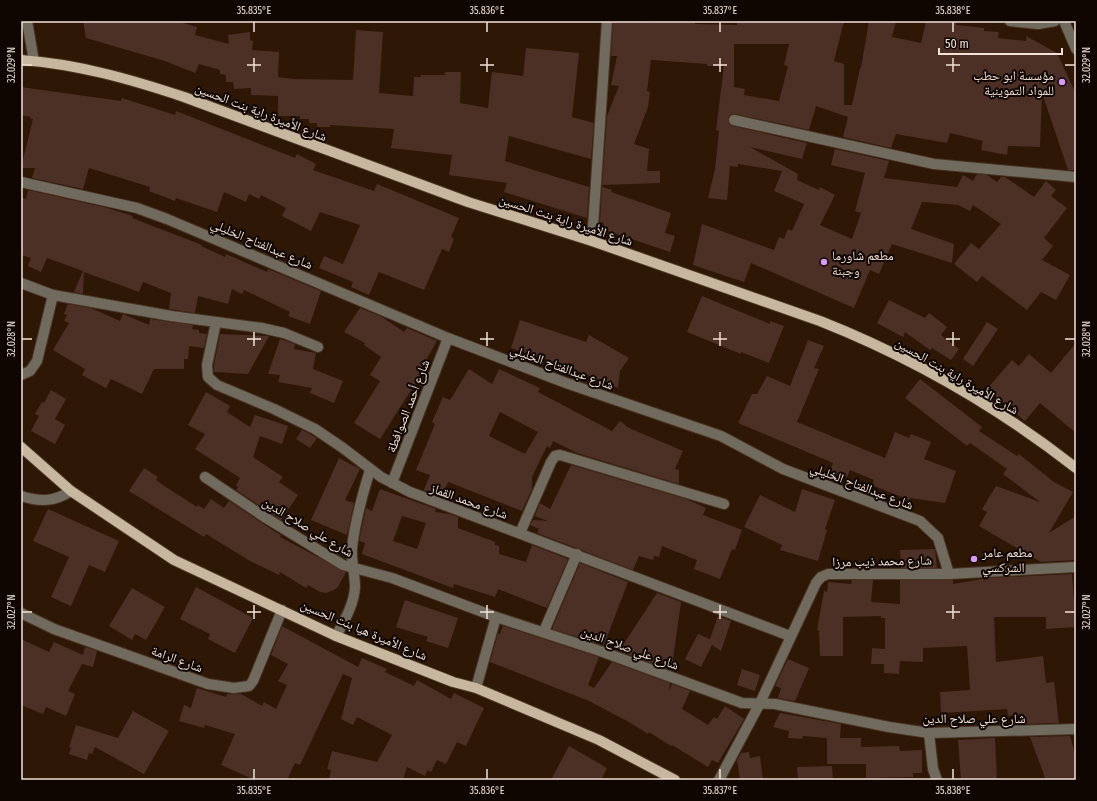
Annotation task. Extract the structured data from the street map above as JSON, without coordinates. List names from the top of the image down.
{
  "streets": {
    "main road": ["شارع الأميرة راية بنت الحسين", "شارع الأميرة هيا بنت الحسين"],
    "street": [
      "شارع عبدالفتاح الخليلي",
      "شارع أحمد الصوافطة",
      "شارع محمد القماز",
      "شارع علي صلاح الدين",
      "شارع محمد ذيب مرزا",
      "شارع الرامة"
    ]
  },
  "crossings": [
    ["شارع عبدالفتاح الخليلي", "شارع أحمد الصوافطة"],
    ["شارع عبدالفتاح الخليلي", "شارع محمد ذيب مرزا"],
    ["شارع أحمد الصوافطة", "شارع محمد القماز"],
    ["شارع محمد القماز", "شارع محمد ذيب مرزا"],
    ["شارع علي صلاح الدين", "شارع محمد ذيب مرزا"],
    ["شارع الأميرة هيا بنت الحسين", "شارع الرامة"]
  ],
  "places": ["مؤسسة ابو حطب للمواد التموينية", "مطعم شاورما وجبنة", "مطعم عامر الشركسي"],
  "scale_bar": "50 m",
  "coordinates": [
    "35.835°E",
    "35.836°E",
    "35.837°E",
    "35.838°E",
    "32.029°N",
    "32.028°N",
    "32.027°N"
  ]
}
